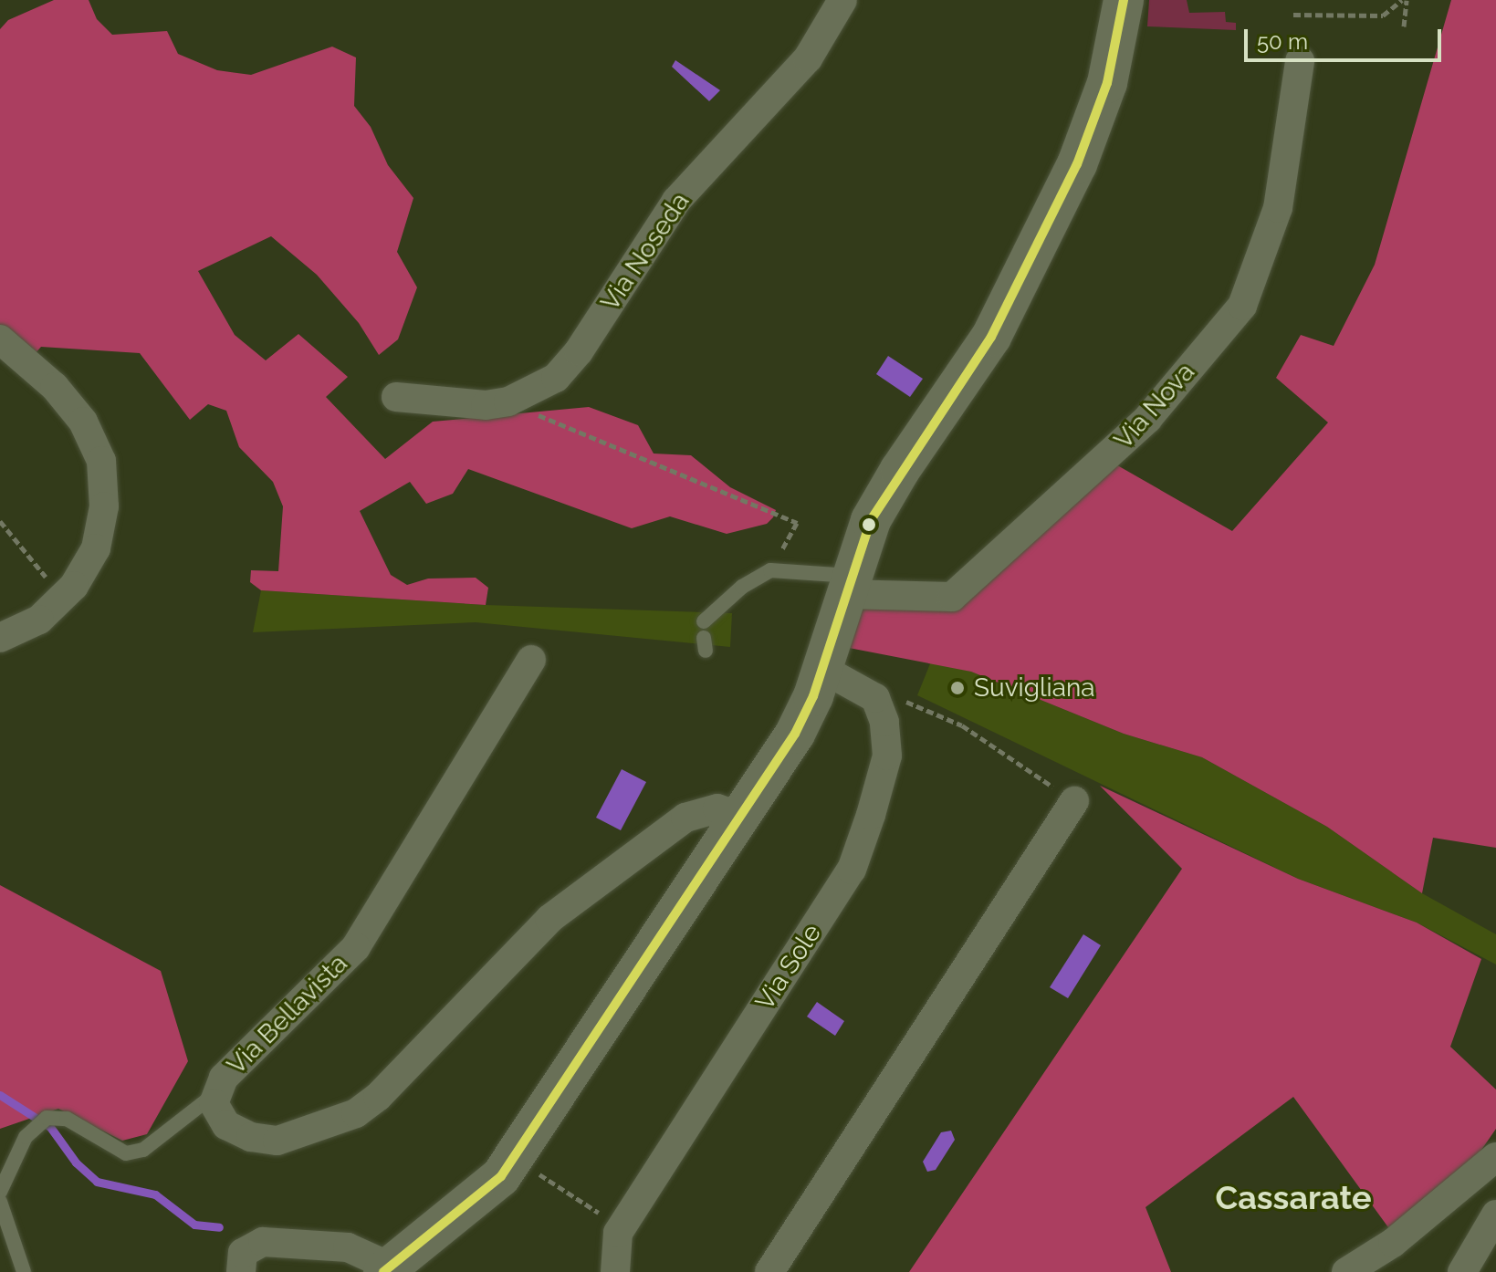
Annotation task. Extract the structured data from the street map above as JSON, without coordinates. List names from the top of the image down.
{
  "streets": {
    "street": [
      "Via Noseda",
      "Via Nova",
      "Via Sole",
      "Via Bellavista"
    ]
  },
  "districts": ["Cassarate"],
  "places": ["Suvigliana"],
  "scale_bar": "50 m"
}
